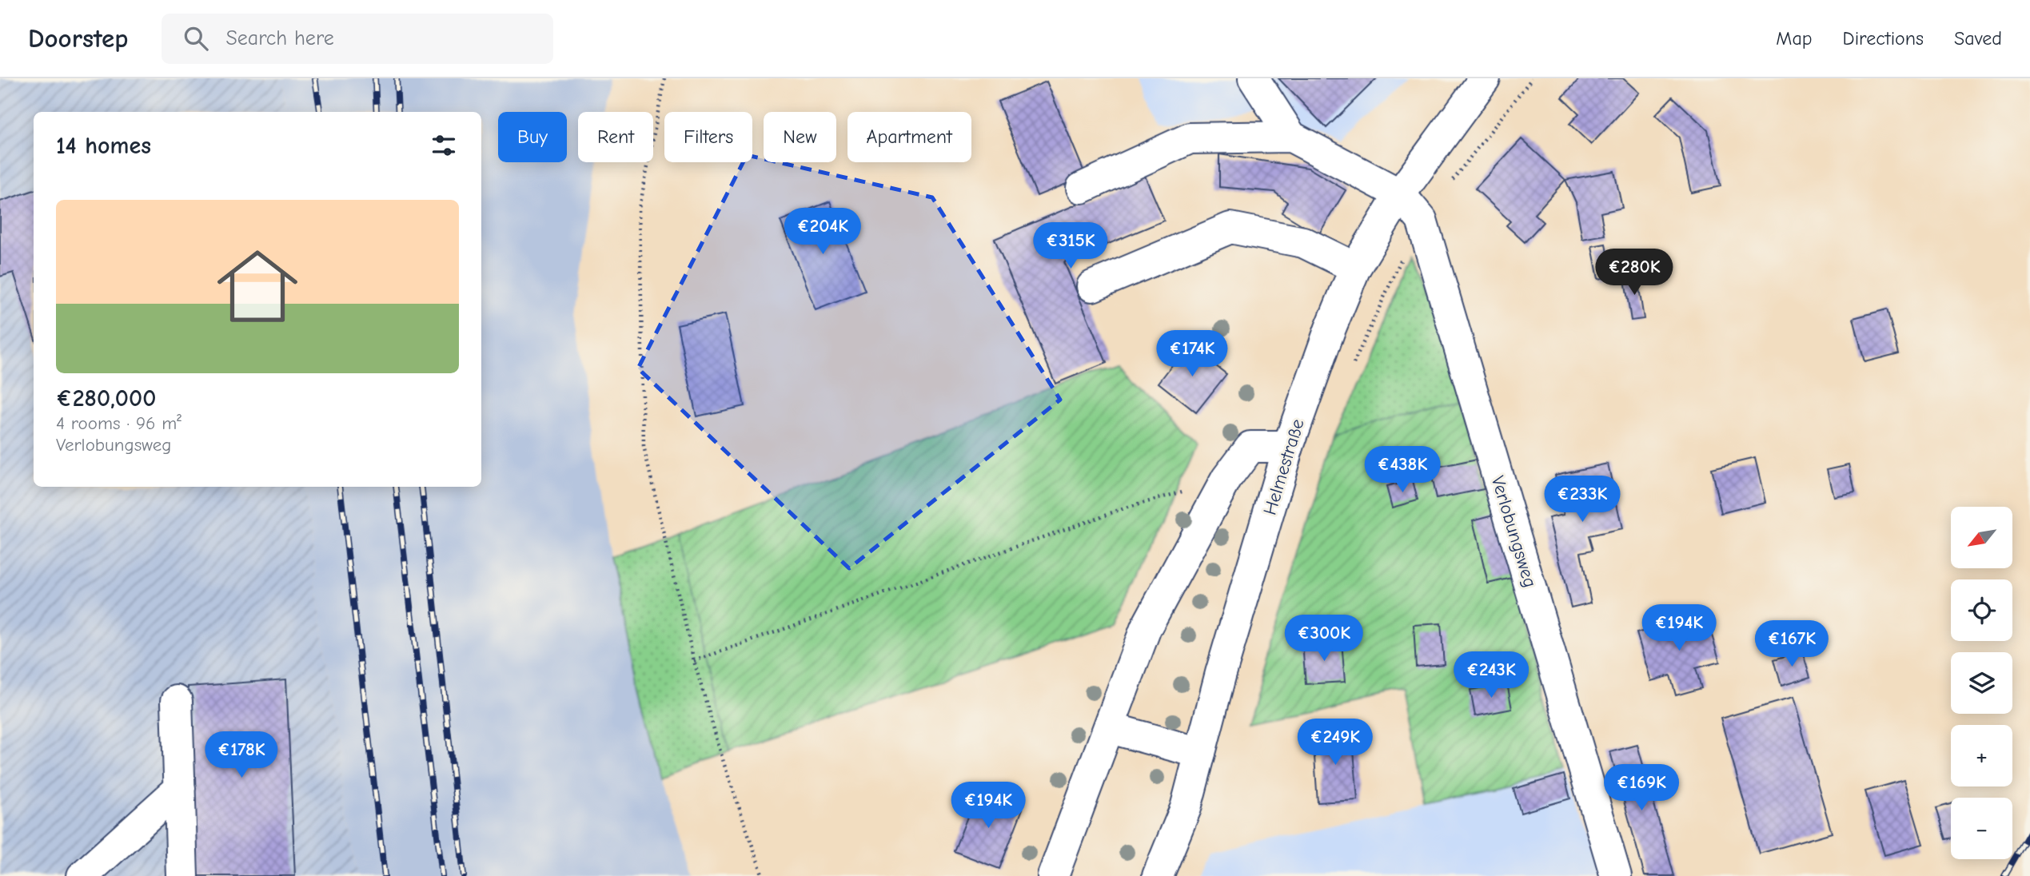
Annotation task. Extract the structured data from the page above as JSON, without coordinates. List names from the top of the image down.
{
  "streets": {
    "main road": ["Helmestraße", "Verlobungsweg"]
  },
  "crossings": [
    ["Helmestraße", "Verlobungsweg"]
  ],
  "north": "bottom left",
  "page": {
    "header": "Doorstep",
    "search": "Search here",
    "nav": ["Map", "Directions", "Saved"],
    "chip": [
      "Buy",
      "Rent",
      "Filters",
      "New",
      "Apartment"
    ],
    "heading": "14 homes",
    "list": [
      {
        "name": "€280,000",
        "note": "4 rooms · 96 m² · Verlobungsweg"
      }
    ],
    "price": [
      "€204K",
      "€315K",
      "€280K",
      "€174K",
      "€438K",
      "€233K",
      "€194K",
      "€300K",
      "€167K",
      "€243K",
      "€249K",
      "€178K",
      "€169K",
      "€194K"
    ],
    "map_buttons": ["+", "−"]
  }
}
